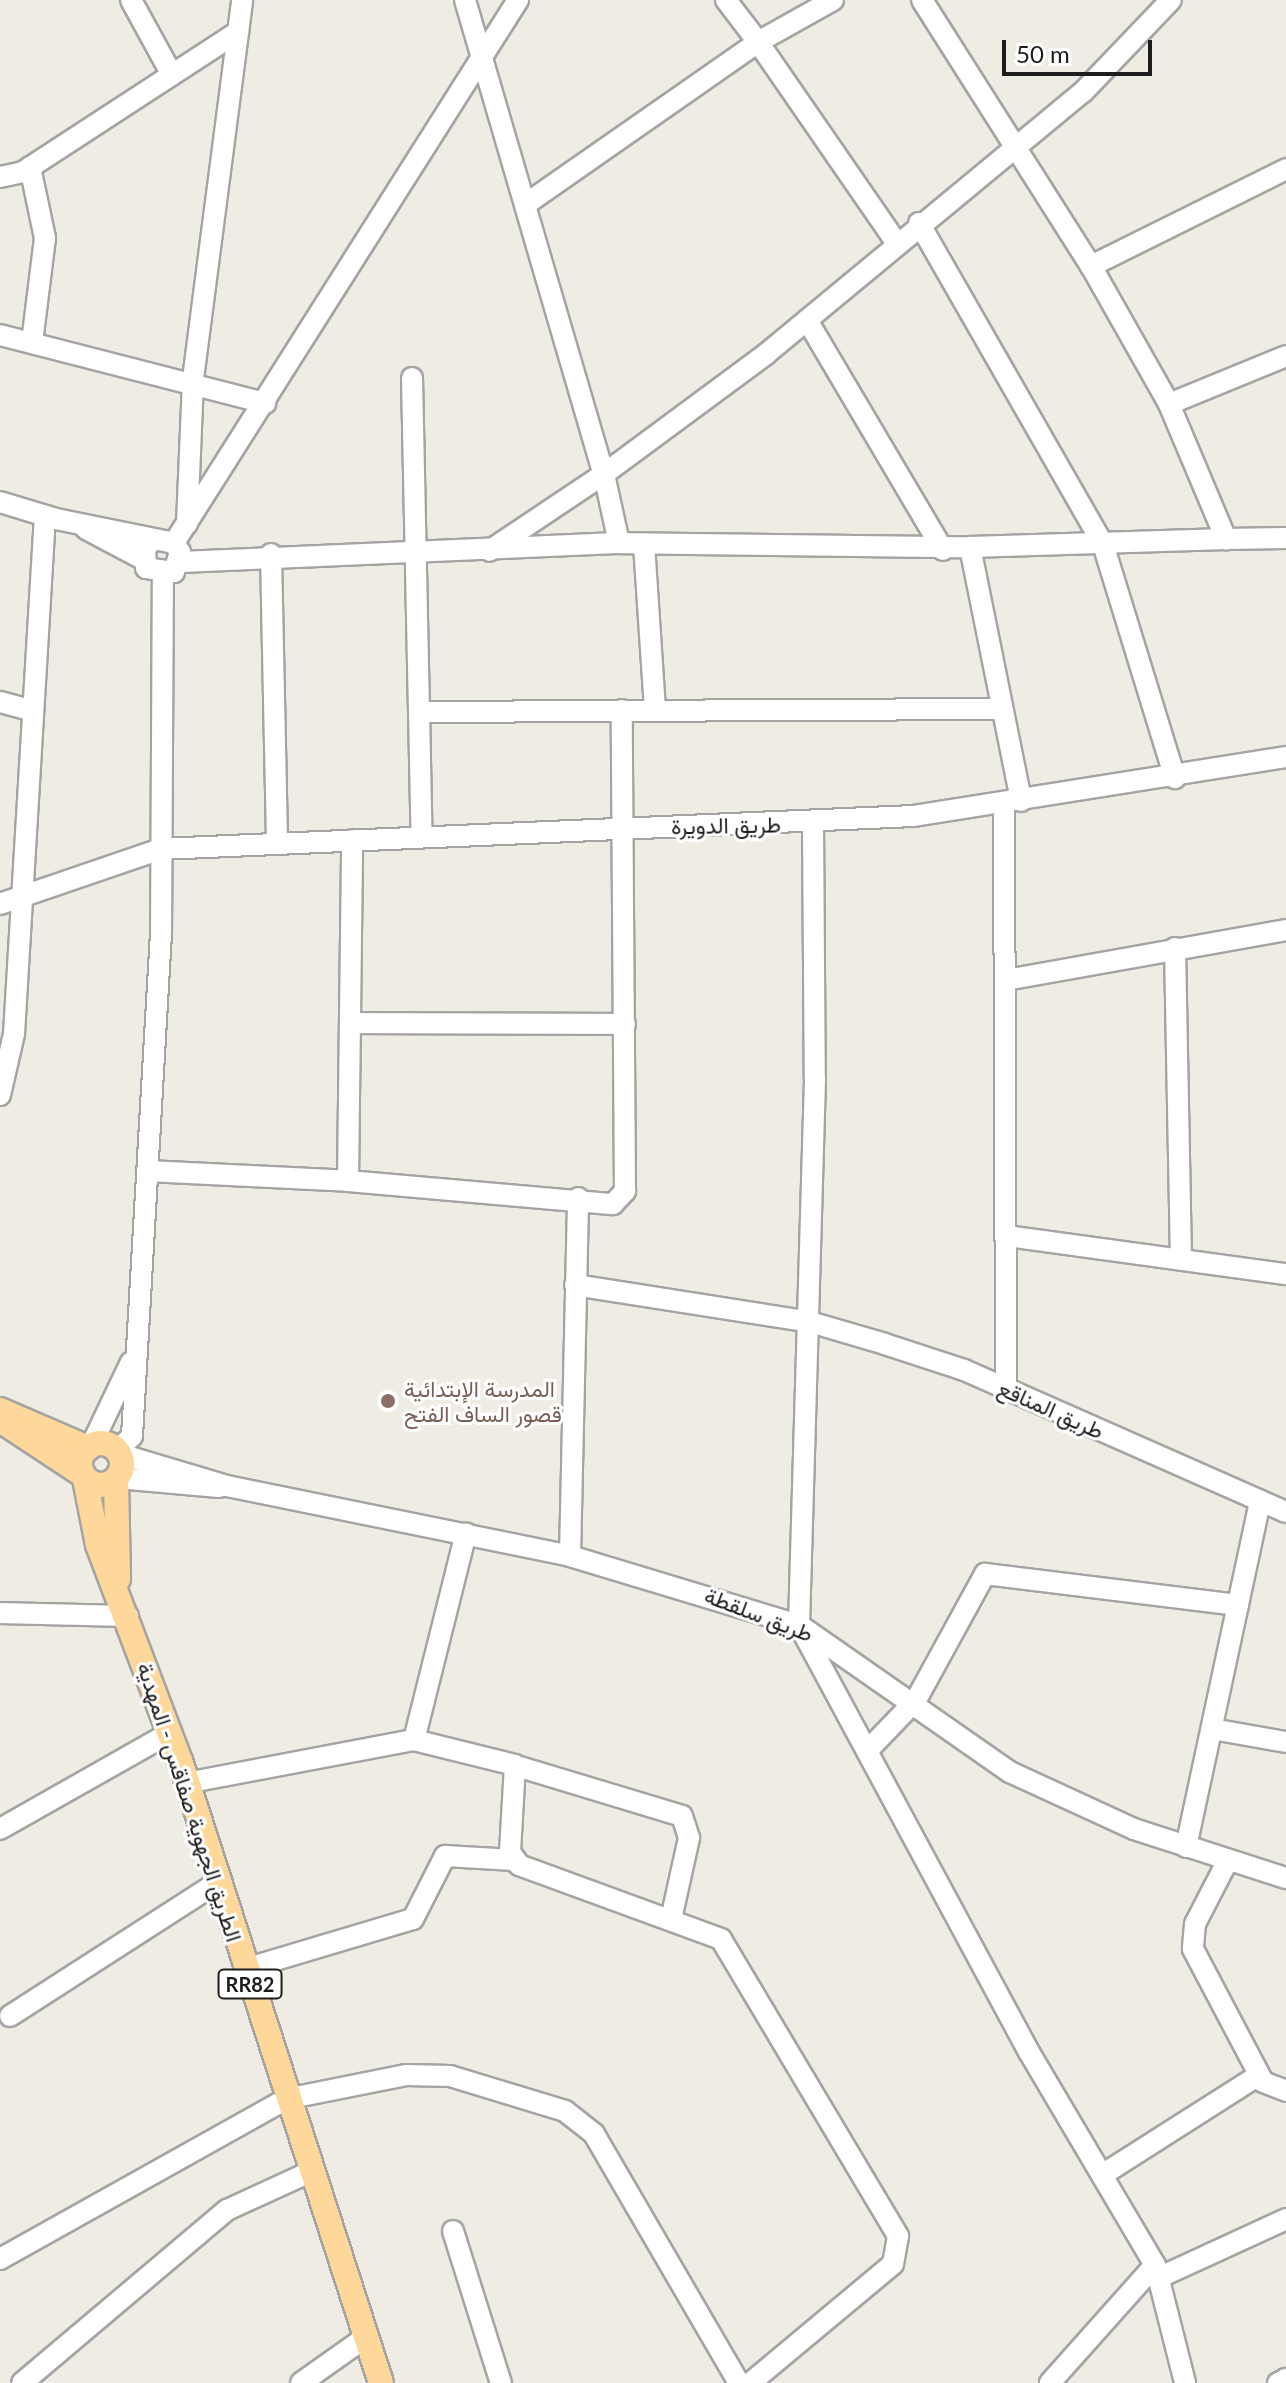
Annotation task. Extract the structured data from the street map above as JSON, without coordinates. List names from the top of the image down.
{
  "streets": {
    "main road": ["الطريق الجهوية صفاقس - المهدية", "RR82"],
    "street": ["طريق الدويرة", "طريق المناقع", "طريق سلقطة"]
  },
  "crossings": [
    ["طريق سلقطة", "الطريق الجهوية صفاقس - المهدية"]
  ],
  "places": ["المدرسة الإبتدائية قصور الساف الفتح"],
  "scale_bar": "50 m"
}
